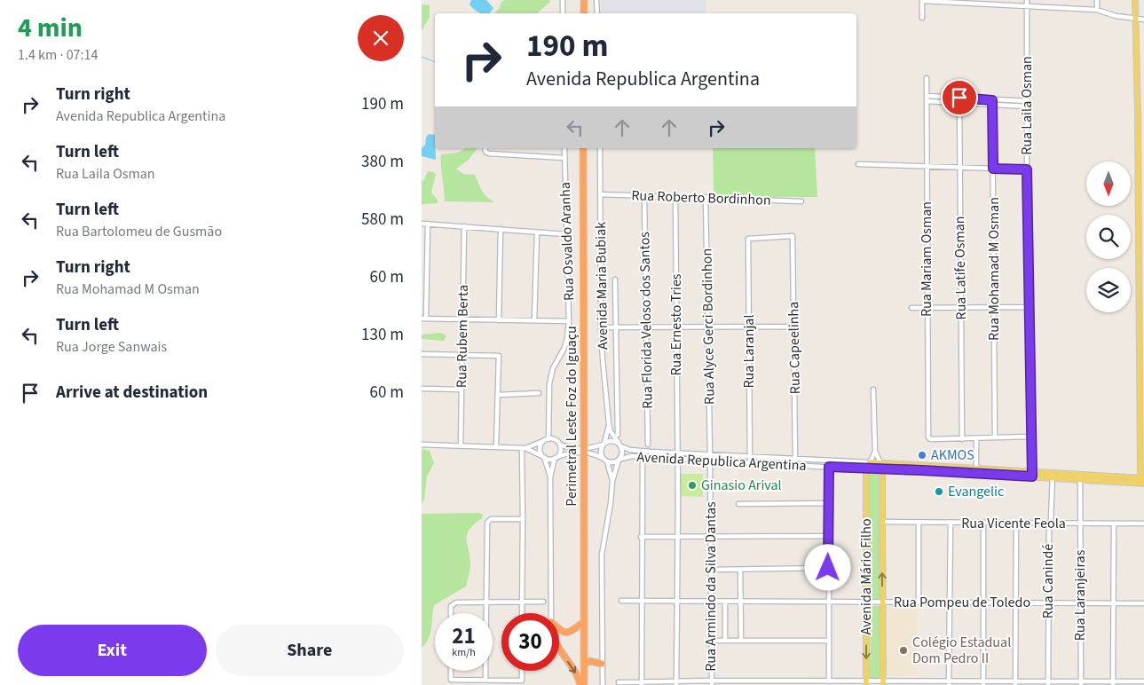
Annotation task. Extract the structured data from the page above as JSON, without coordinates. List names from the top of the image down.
{
  "streets": {
    "highway": ["Perimetral Leste Foz do Iguaçu"],
    "main road": ["Avenida Republica Argentina", "Avenida Mário Filho"],
    "street": [
      "Rua Laila Osman",
      "Rua Roberto Bordinhon",
      "Rua Osvaldo Aranha",
      "Rua Mariam Osman",
      "Rua Latife Osman",
      "Rua Mohamad M Osman",
      "Avenida Maria Bubiak",
      "Rua Florida Veloso dos Santos",
      "Rua Ernesto Tries",
      "Rua Alyce Gerci Bordinhon",
      "Rua Rubem Berta",
      "Rua Capeelinha",
      "Rua Laranjal",
      "Rua Vicente Feola",
      "Rua Canindé",
      "Rua Armindo da Silva Dantas",
      "Rua Laranjeiras",
      "Rua Pompeu de Toledo"
    ]
  },
  "crossings": [
    ["Rua Laila Osman", "Avenida Republica Argentina"],
    ["Rua Roberto Bordinhon", "Avenida Maria Bubiak"],
    ["Rua Roberto Bordinhon", "Rua Florida Veloso dos Santos"],
    ["Rua Roberto Bordinhon", "Rua Ernesto Tries"],
    ["Rua Roberto Bordinhon", "Rua Alyce Gerci Bordinhon"],
    ["Rua Mariam Osman", "Rua Latife Osman"],
    ["Avenida Maria Bubiak", "Avenida Republica Argentina"],
    ["Rua Ernesto Tries", "Avenida Republica Argentina"],
    ["Rua Ernesto Tries", "Rua Pompeu de Toledo"],
    ["Rua Alyce Gerci Bordinhon", "Avenida Republica Argentina"],
    ["Rua Capeelinha", "Rua Laranjal"],
    ["Rua Capeelinha", "Avenida Republica Argentina"],
    ["Rua Laranjal", "Avenida Republica Argentina"],
    ["Avenida Republica Argentina", "Avenida Mário Filho"],
    ["Avenida Republica Argentina", "Rua Canindé"],
    ["Avenida Republica Argentina", "Rua Armindo da Silva Dantas"],
    ["Avenida Republica Argentina", "Rua Laranjeiras"],
    ["Rua Vicente Feola", "Avenida Mário Filho"],
    ["Rua Vicente Feola", "Rua Canindé"],
    ["Rua Vicente Feola", "Rua Laranjeiras"],
    ["Avenida Mário Filho", "Rua Pompeu de Toledo"],
    ["Rua Canindé", "Rua Pompeu de Toledo"],
    ["Rua Armindo da Silva Dantas", "Rua Pompeu de Toledo"],
    ["Rua Laranjeiras", "Rua Pompeu de Toledo"]
  ],
  "places": [
    "AKMOS",
    "Ginasio Arival",
    "Evangelic",
    "Colégio Estadual Dom Pedro II"
  ],
  "north": "bottom",
  "page": {
    "heading": ["4 min", "1.4 km · 07:14"],
    "turn": ["190 m", "Avenida Republica Argentina"],
    "list": [
      {
        "name": "Turn right",
        "note": "Avenida Republica Argentina",
        "value": "190 m"
      },
      {
        "name": "Turn left",
        "note": "Rua Laila Osman",
        "value": "380 m"
      },
      {
        "name": "Turn left",
        "note": "Rua Bartolomeu de Gusmão",
        "value": "580 m"
      },
      {
        "name": "Turn right",
        "note": "Rua Mohamad M Osman",
        "value": "60 m"
      },
      {
        "name": "Turn left",
        "note": "Rua Jorge Sanwais",
        "value": "130 m"
      },
      {
        "name": "Arrive at destination",
        "value": "60 m"
      }
    ],
    "speed": "21 km/h",
    "limit": "30",
    "buttons": ["Exit", "Share"]
  }
}
